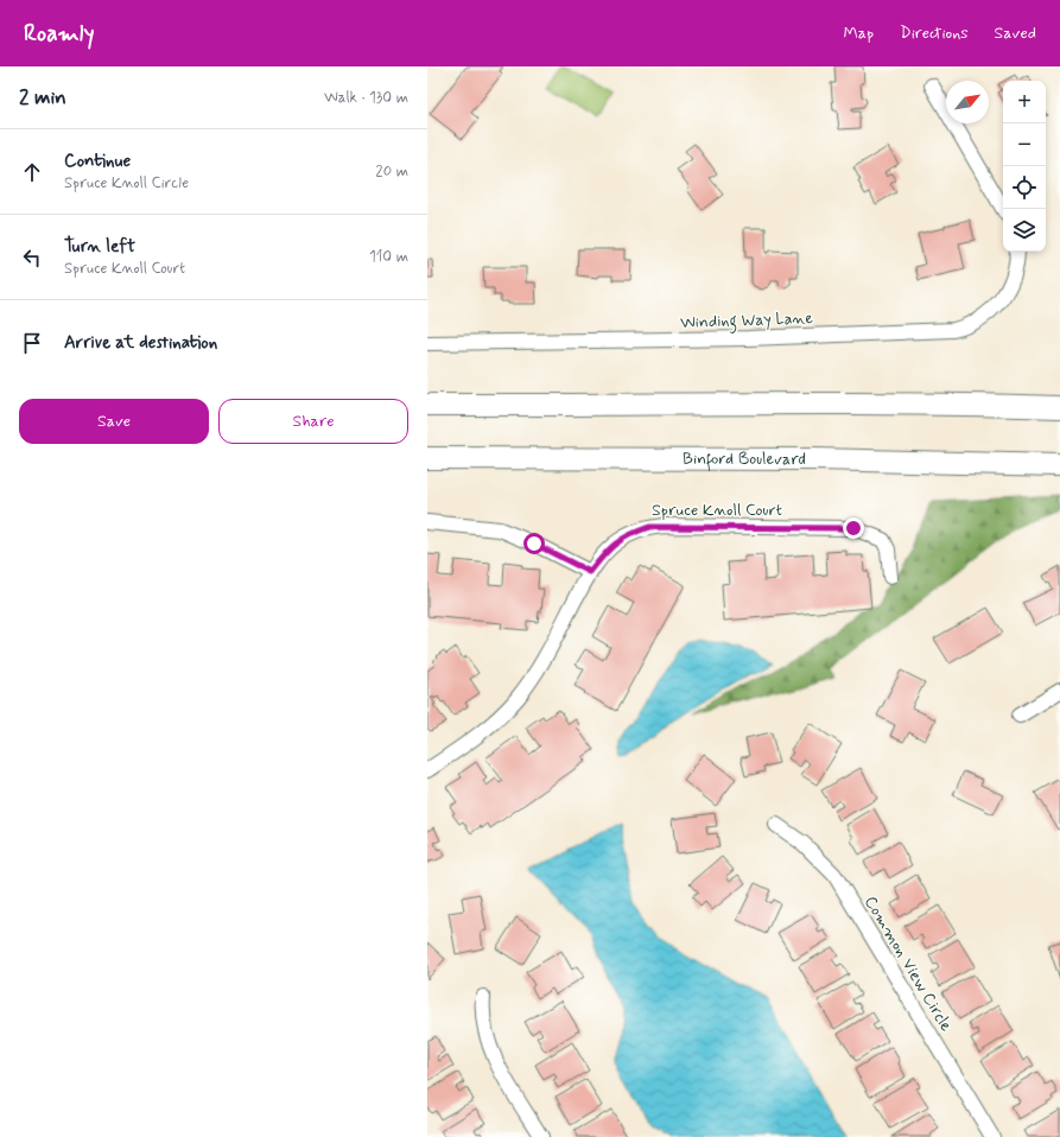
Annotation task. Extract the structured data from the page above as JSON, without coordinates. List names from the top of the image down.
{
  "streets": {
    "main road": ["Binford Boulevard"],
    "street": ["Winding Way Lane", "Spruce Knoll Court", "Common View Circle"]
  },
  "north": "top right",
  "page": {
    "header": "Roamly",
    "nav": ["Map", "Directions", "Saved"],
    "heading": ["2 min", "Walk · 130 m"],
    "map_buttons": ["+", "−"],
    "list": [
      ["Continue", "Spruce Knoll Circle", "20 m"],
      ["Turn left", "Spruce Knoll Court", "110 m"],
      "Arrive at destination"
    ],
    "buttons": ["Save", "Share"]
  }
}
